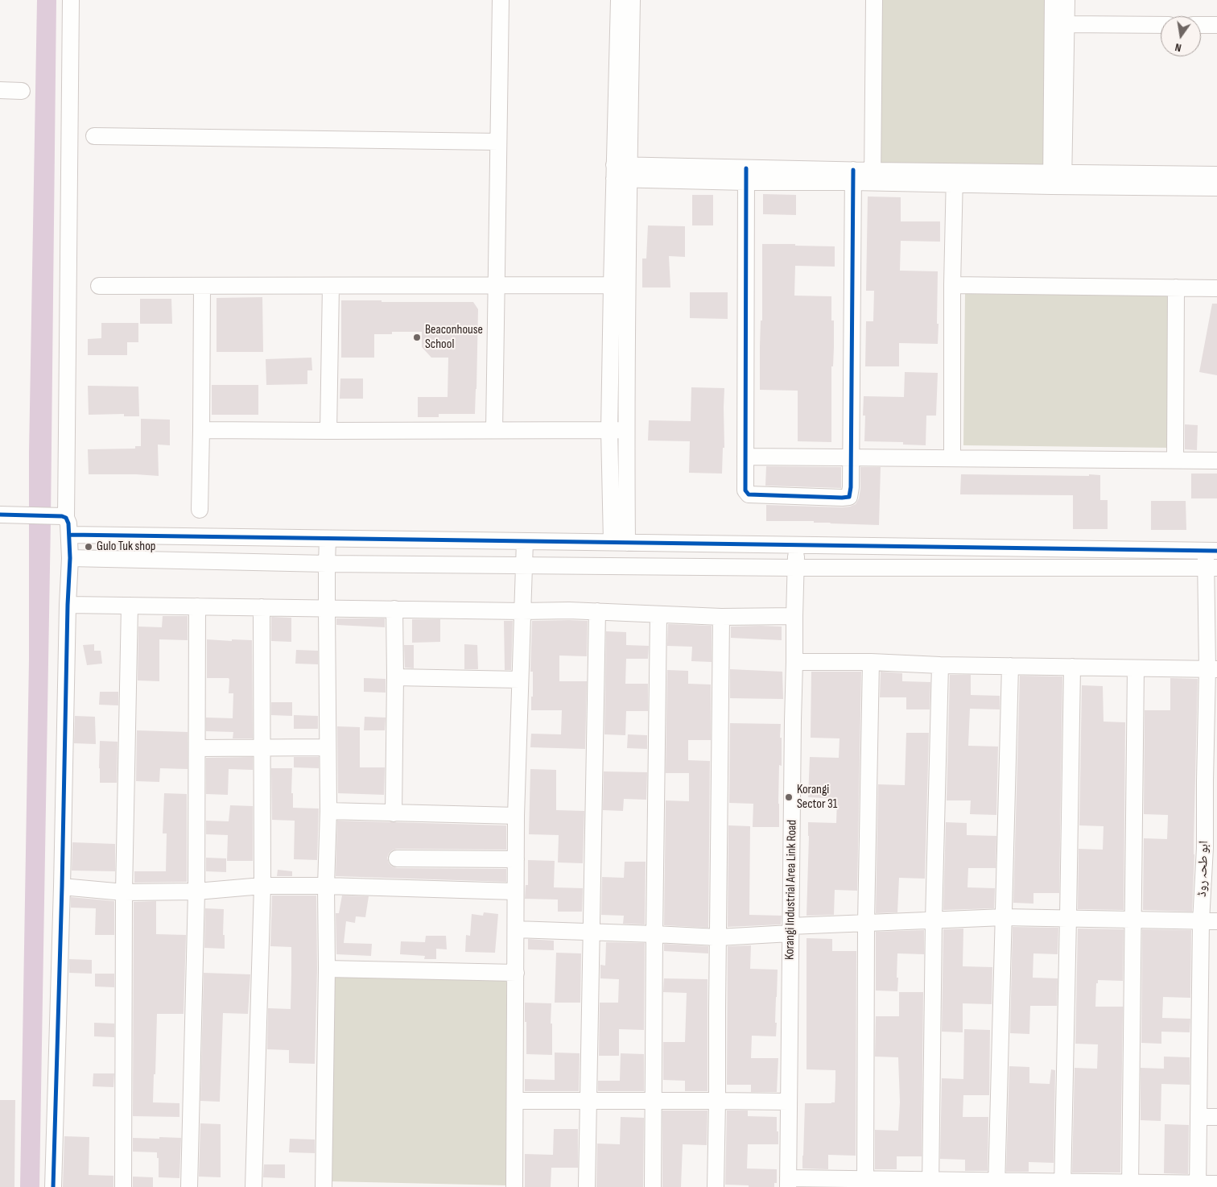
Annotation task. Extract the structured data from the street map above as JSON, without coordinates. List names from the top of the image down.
{
  "streets": {
    "street": ["ابو طحہ روڈ", "Korangi Industrial Area Link Road"]
  },
  "places": ["Beaconhouse School", "Gulo Tuk shop", "Korangi Sector 31"],
  "north": "bottom"
}
